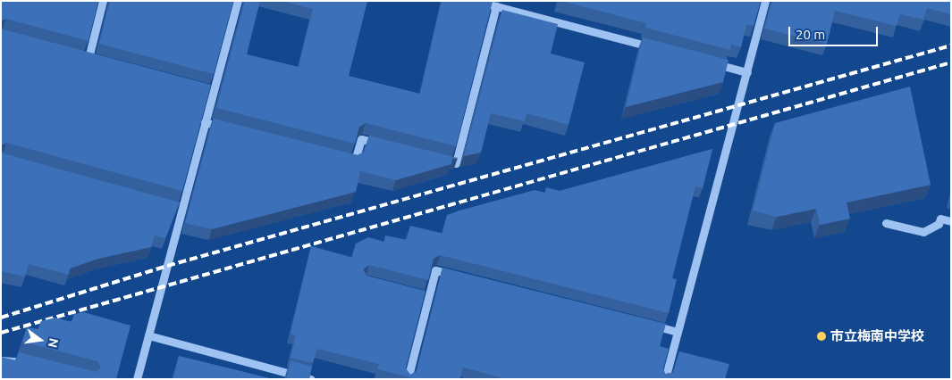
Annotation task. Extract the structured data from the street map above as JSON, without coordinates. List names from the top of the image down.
{
  "places": ["市立梅南中学校"],
  "scale_bar": "20 m",
  "north": "right"
}
